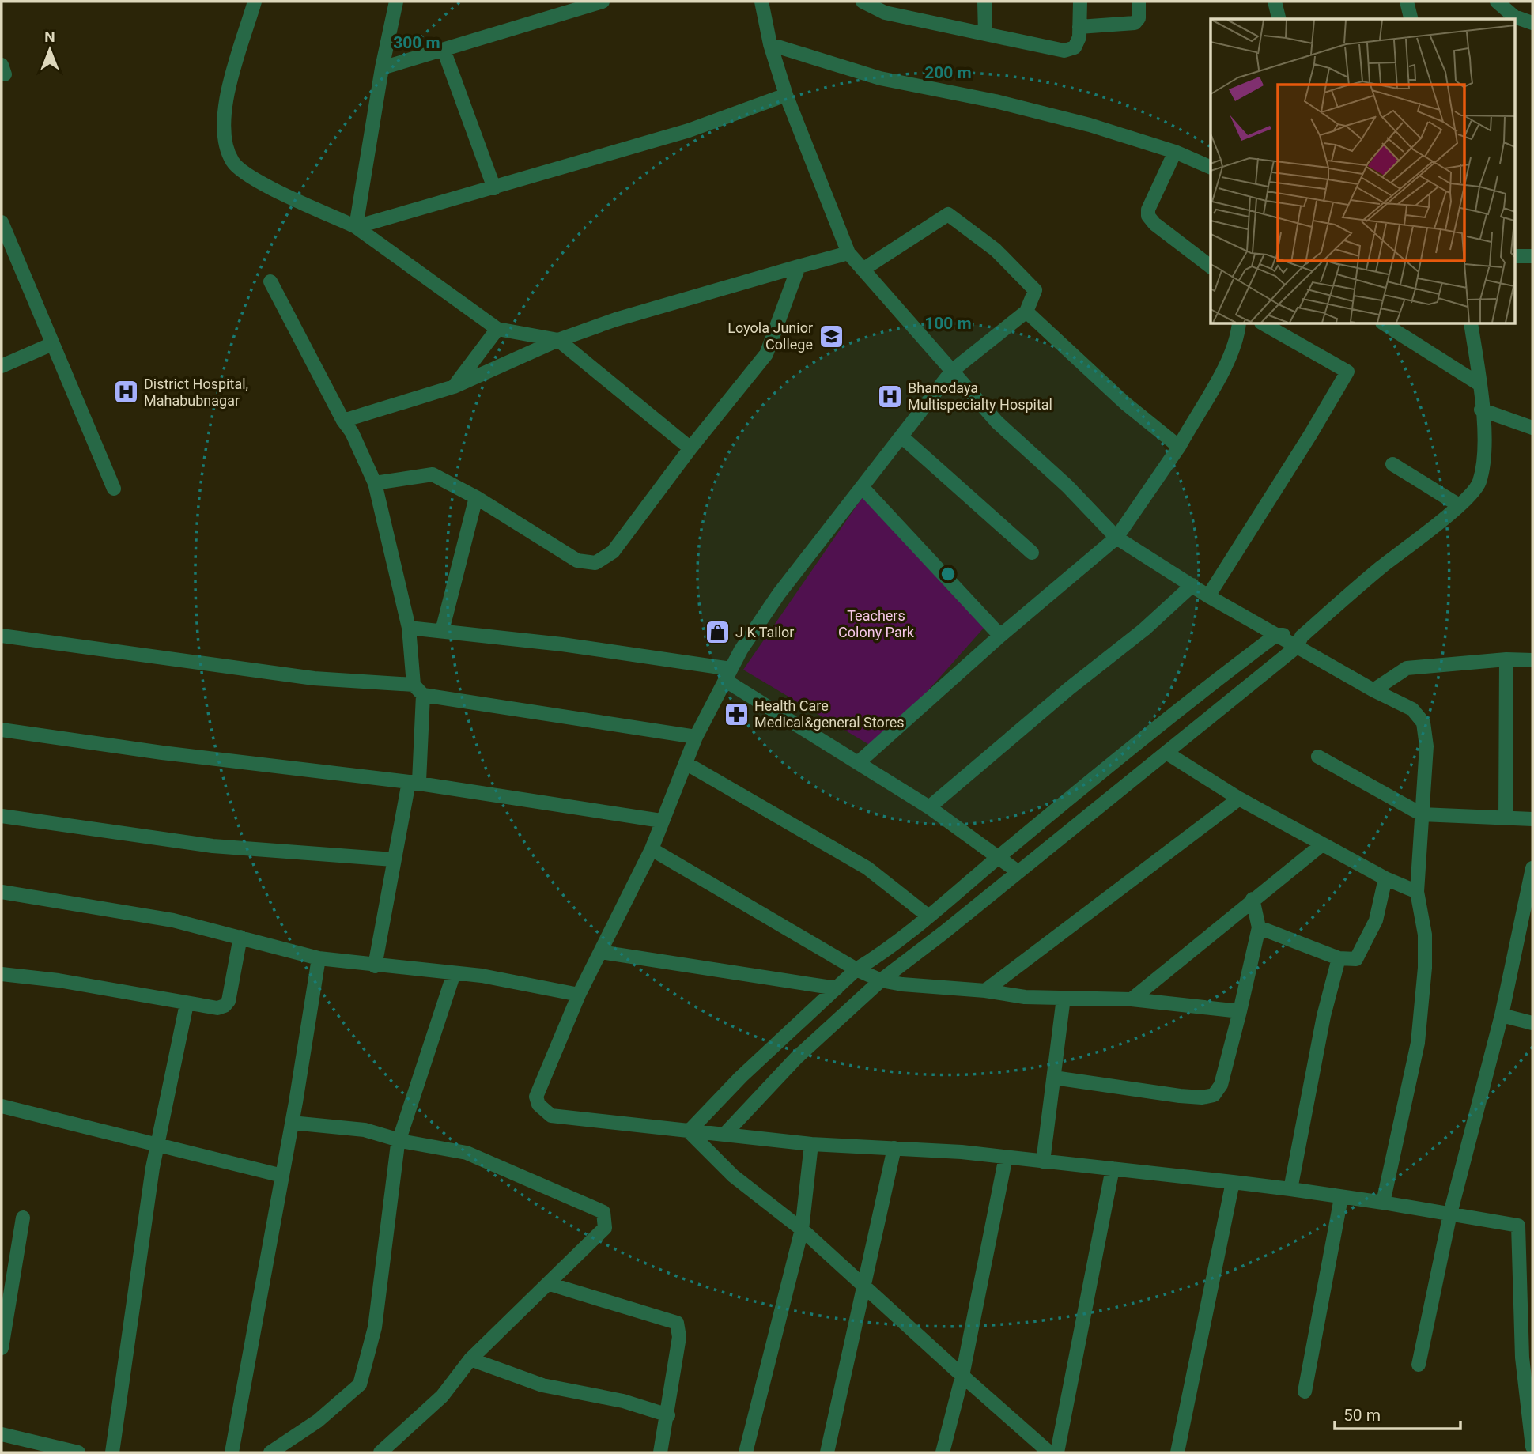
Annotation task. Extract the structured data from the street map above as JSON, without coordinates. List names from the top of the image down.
{
  "parks": ["Teachers Colony Park"],
  "places": {
    "school or university": ["Loyola Junior College"],
    "hospital": ["District Hospital, Mahabubnagar", "Bhanodaya Multispecialty Hospital"],
    "shop": ["J K Tailor"],
    "pharmacy": ["Health Care Medical&general Stores"]
  },
  "scale_bar": "50 m",
  "north": "top",
  "rings": ["300 m", "200 m", "100 m"]
}
